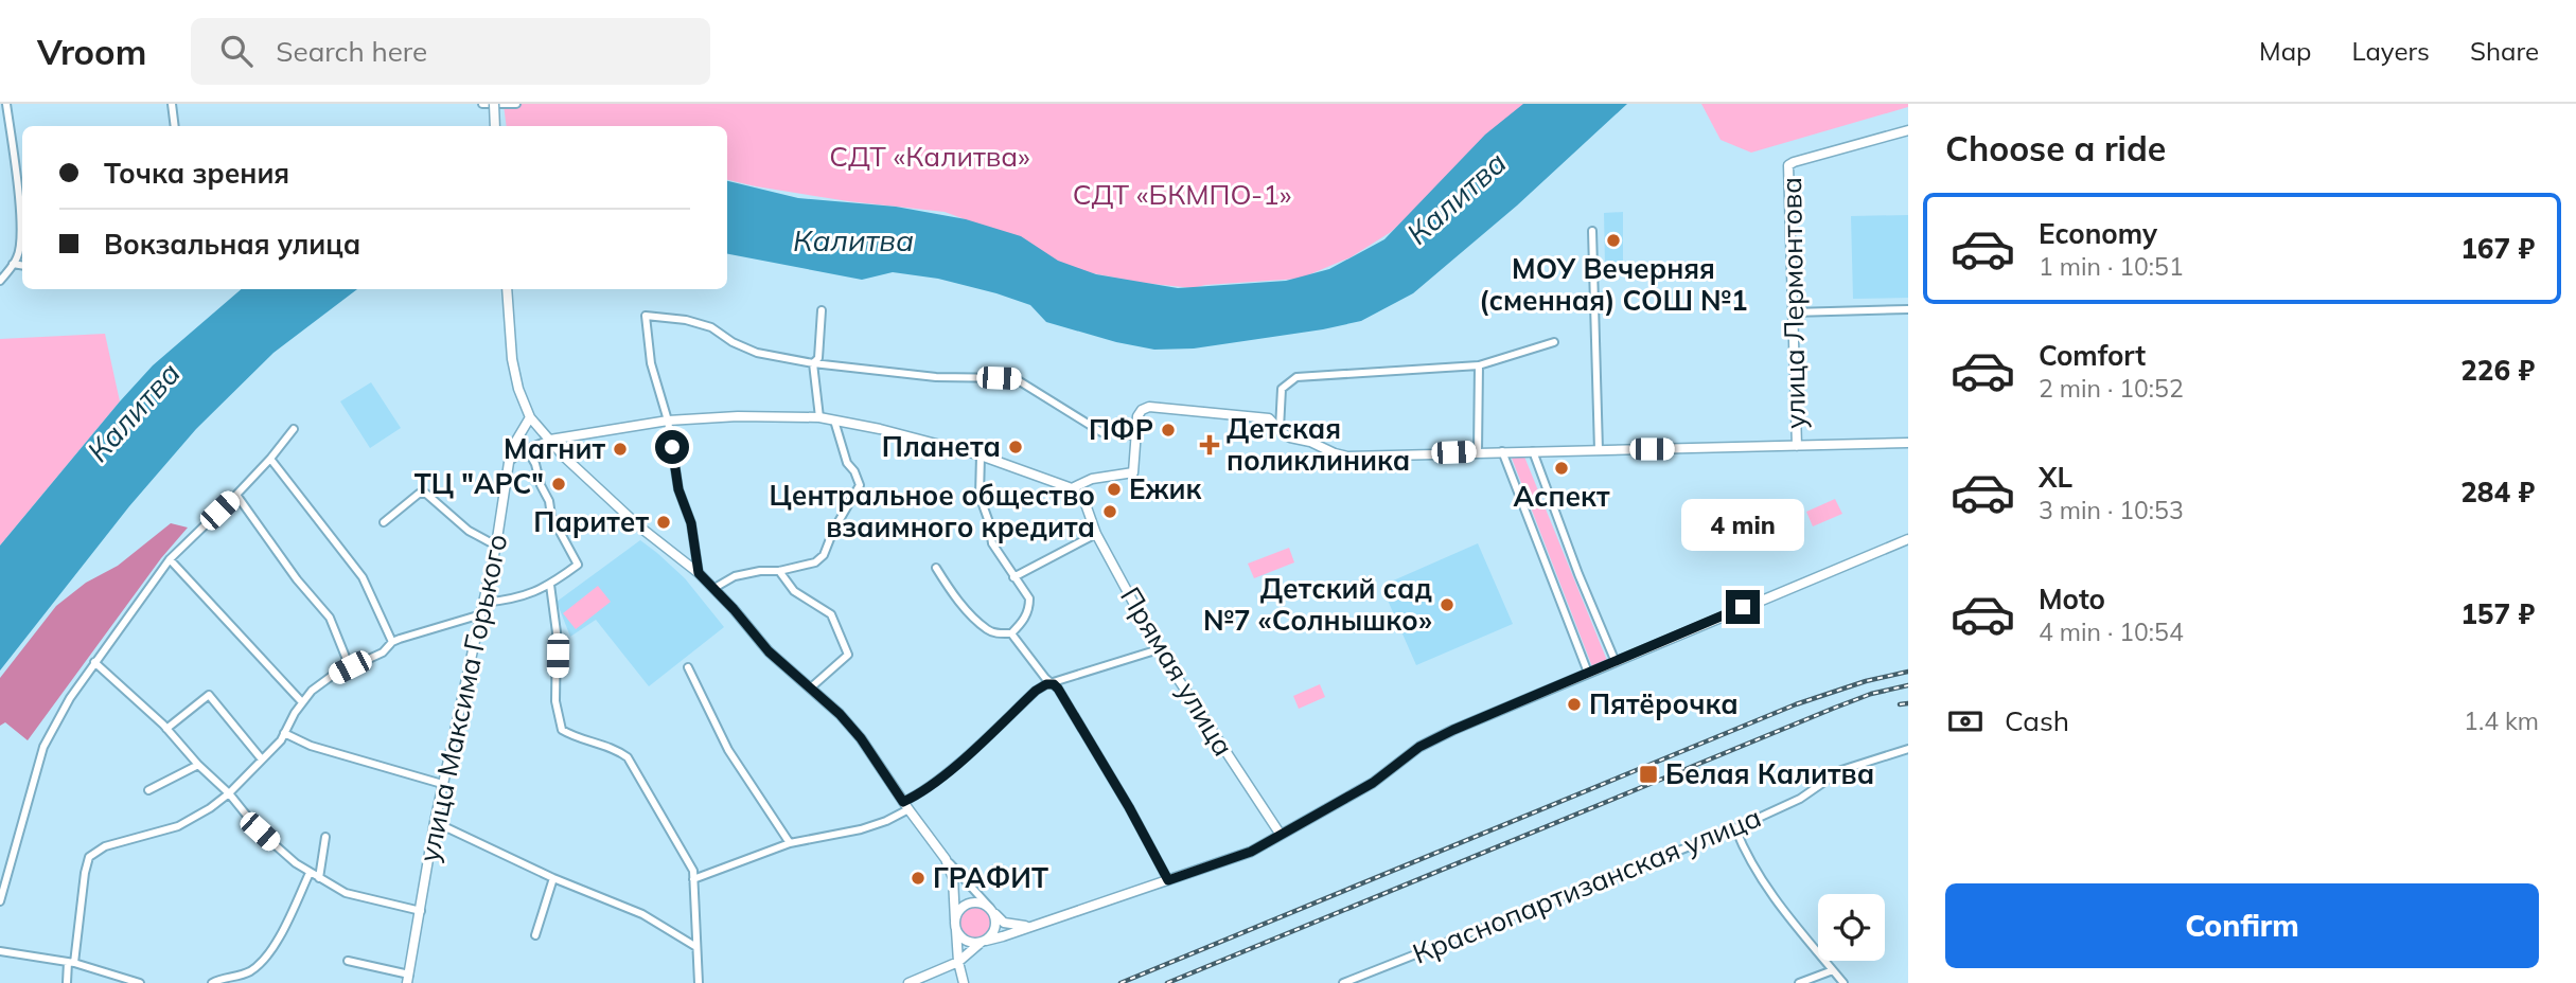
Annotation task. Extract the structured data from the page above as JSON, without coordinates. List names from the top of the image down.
{
  "streets": {
    "main road": ["улица Лермонтова", "Прямая улица", "улица Максима Горького"],
    "street": ["Краснопартизанская улица"]
  },
  "water": ["Калитва"],
  "parks": ["СДТ «Калитва»", "СДТ «БКМПО-1»"],
  "places": {
    "other": [
      "МОУ Вечерняя (сменная) СОШ №1",
      "ПФР",
      "Планета",
      "Магнит",
      "Аспект",
      "ТЦ \"АРС\"",
      "Ежик",
      "Центральное общество взаимного кредита",
      "Паритет",
      "Детский сад №7 «Солнышко»",
      "Пятёрочка",
      "ГРАФИТ"
    ],
    "health": ["Детская поликлиника"],
    "transit": ["Белая Калитва"]
  },
  "page": {
    "header": "Vroom",
    "search": "Search here",
    "nav": ["Map", "Layers", "Share"],
    "heading": "Choose a ride",
    "banner": ["Точка зрения", "Вокзальная улица"],
    "list": [
      {
        "name": "Economy",
        "note": "1 min · 10:51",
        "value": "167 ₽"
      },
      {
        "name": "Comfort",
        "note": "2 min · 10:52",
        "value": "226 ₽"
      },
      {
        "name": "XL",
        "note": "3 min · 10:53",
        "value": "284 ₽"
      },
      {
        "name": "Moto",
        "note": "4 min · 10:54",
        "value": "157 ₽"
      }
    ],
    "bubble": "4 min",
    "pay": ["Cash", "1.4 km"],
    "buttons": "Confirm"
  }
}
